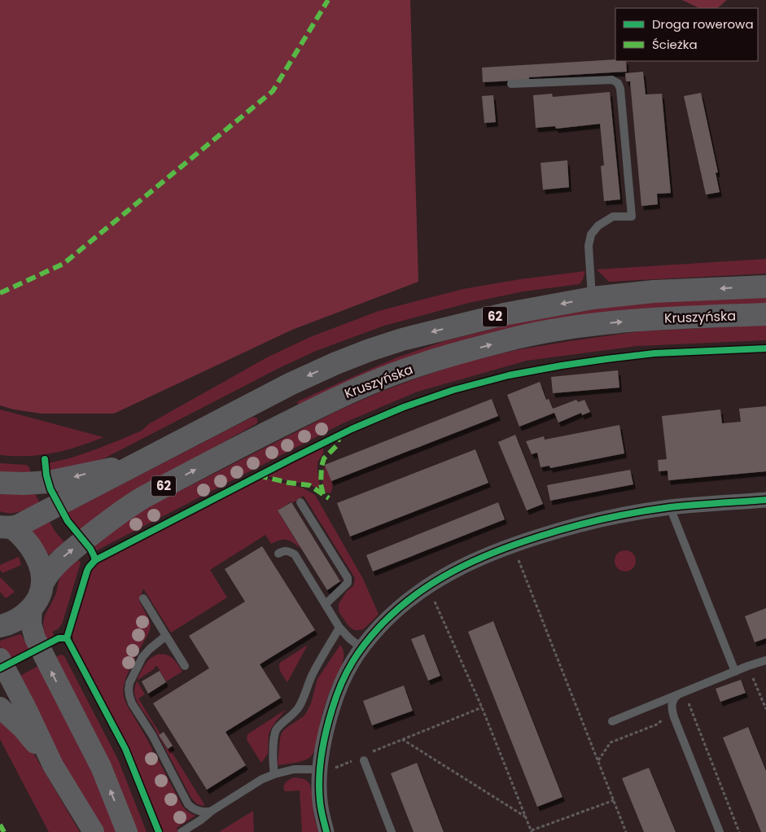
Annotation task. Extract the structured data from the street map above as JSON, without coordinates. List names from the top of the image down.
{
  "streets": {
    "main road": ["62", "Kruszyńska"]
  },
  "crossings": [
    ["62", "Kruszyńska"]
  ],
  "legend": ["Droga rowerowa", "Ścieżka"]
}
